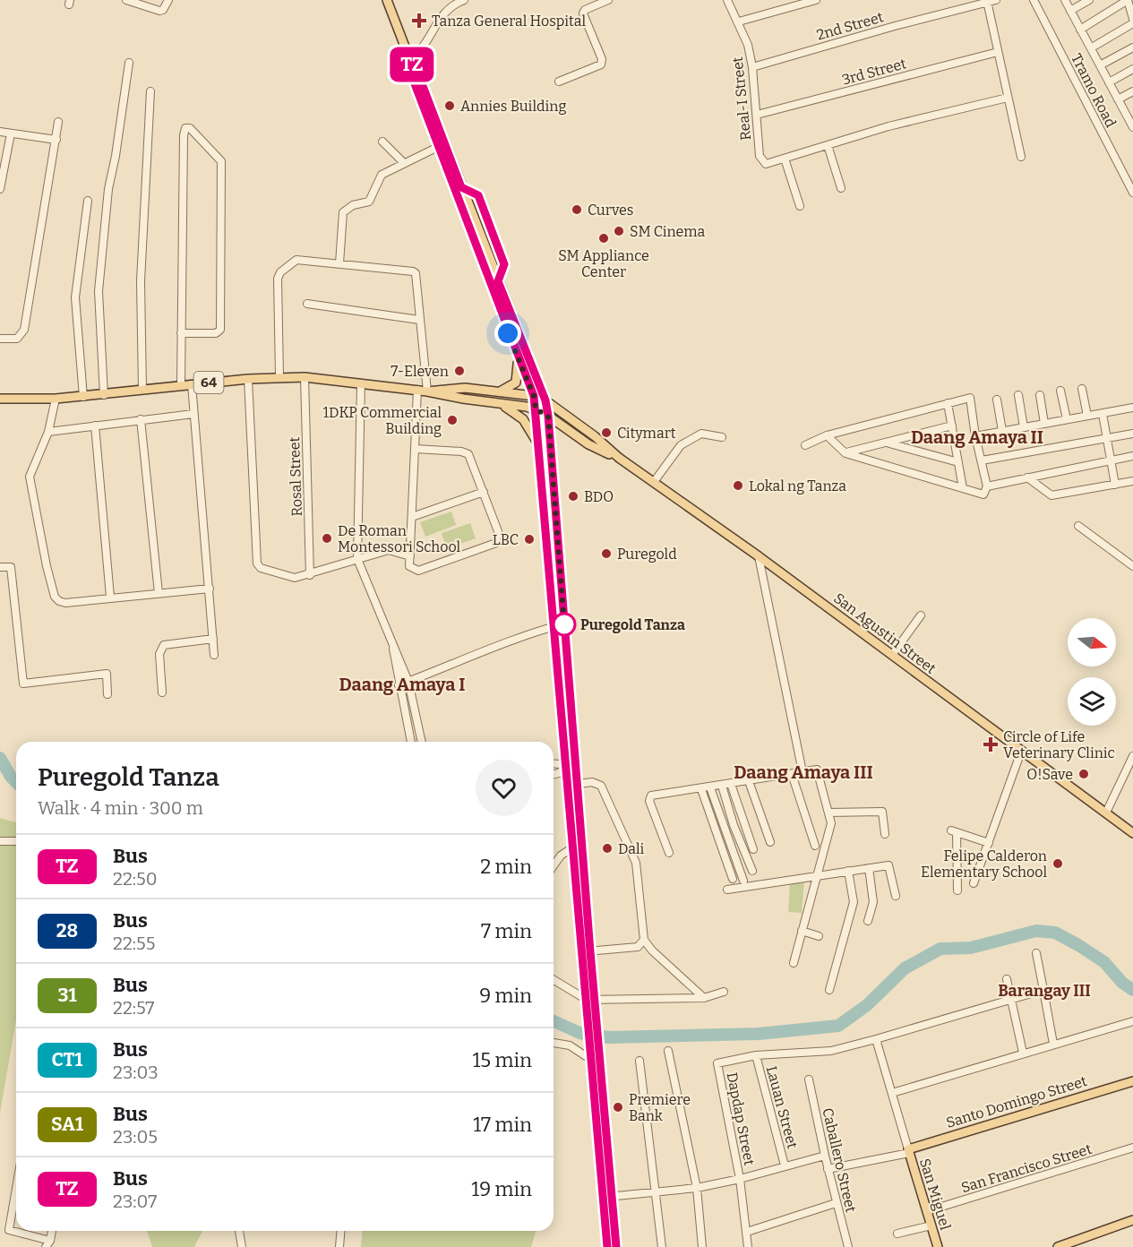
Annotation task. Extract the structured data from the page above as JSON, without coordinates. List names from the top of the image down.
{
  "streets": {
    "main road": [
      "64",
      "San Agustin Street",
      "Santo Domingo Street",
      "San Miguel"
    ],
    "street": [
      "2nd Street",
      "3rd Street",
      "Tramo Road",
      "Real-I Street",
      "Rosal Street",
      "Lauan Street",
      "Dapdap Street",
      "Caballero Street",
      "San Francisco Street"
    ]
  },
  "crossings": [
    ["2nd Street", "Real-I Street"],
    ["3rd Street", "Real-I Street"],
    ["64", "Rosal Street"],
    ["64", "San Agustin Street"],
    ["Santo Domingo Street", "San Miguel"],
    ["Lauan Street", "Dapdap Street"],
    ["San Francisco Street", "San Miguel"]
  ],
  "districts": [
    "Daang Amaya II",
    "Daang Amaya I",
    "Daang Amaya III",
    "Barangay III"
  ],
  "places": {
    "health": ["Tanza General Hospital", "Circle of Life Veterinary Clinic"],
    "other": [
      "Annies Building",
      "Curves",
      "SM Cinema",
      "SM Appliance Center",
      "7-Eleven",
      "1DKP Commercial Building",
      "Citymart",
      "Lokal ng Tanza",
      "BDO",
      "De Roman Montessori School",
      "LBC",
      "Puregold",
      "Puregold Tanza",
      "O!Save",
      "Dali",
      "Felipe Calderon Elementary School",
      "Premiere Bank"
    ]
  },
  "lines": ["bus line TZ"],
  "north": "right",
  "page": {
    "on_map": "TZ",
    "heading": ["Puregold Tanza", "Walk · 4 min · 300 m"],
    "list": [
      {
        "mark": "TZ",
        "name": "Bus",
        "note": "22:50",
        "value": "2 min"
      },
      {
        "mark": "28",
        "name": "Bus",
        "note": "22:55",
        "value": "7 min"
      },
      {
        "mark": "31",
        "name": "Bus",
        "note": "22:57",
        "value": "9 min"
      },
      {
        "mark": "CT1",
        "name": "Bus",
        "note": "23:03",
        "value": "15 min"
      },
      {
        "mark": "SA1",
        "name": "Bus",
        "note": "23:05",
        "value": "17 min"
      },
      {
        "mark": "TZ",
        "name": "Bus",
        "note": "23:07",
        "value": "19 min"
      }
    ]
  }
}
